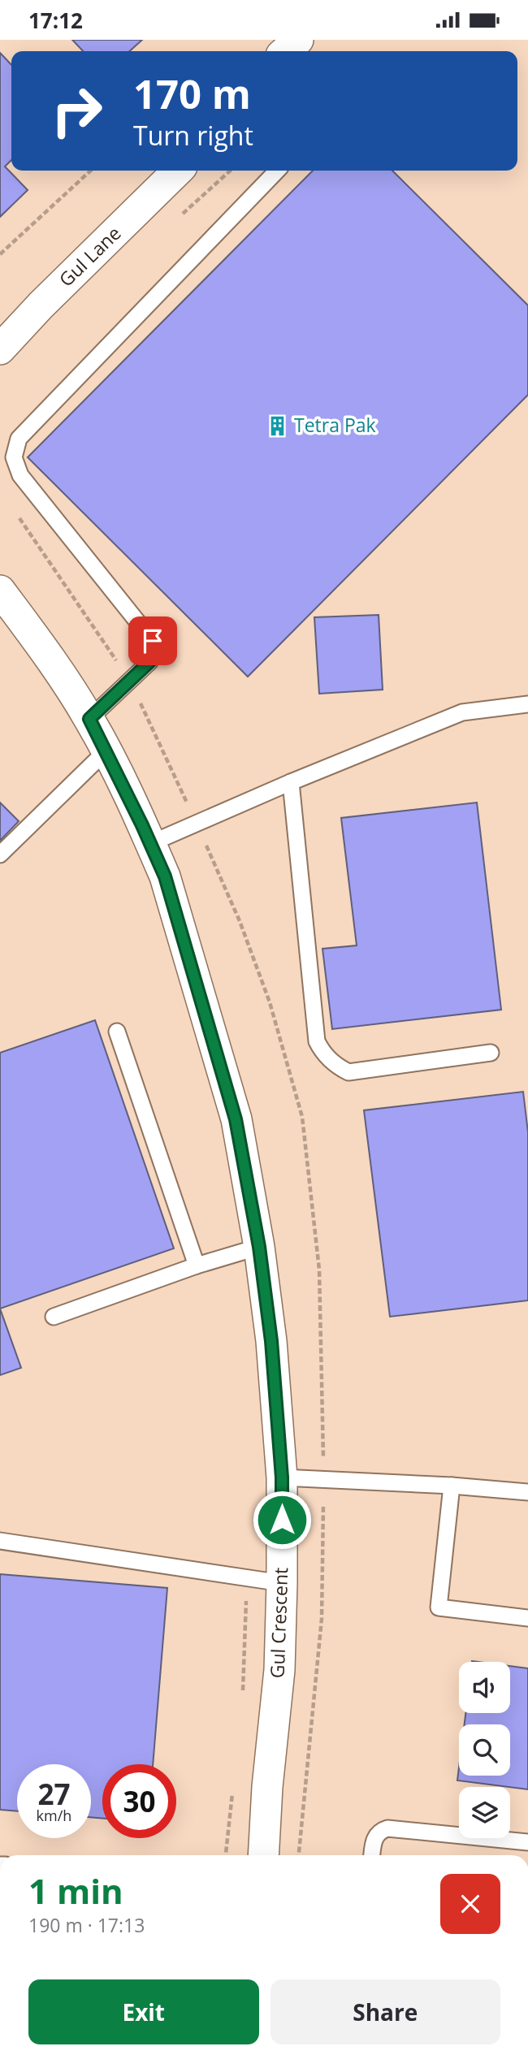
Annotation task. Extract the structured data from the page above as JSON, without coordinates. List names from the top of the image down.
{
  "streets": {
    "street": ["Gul Lane", "Gul Crescent"]
  },
  "places": {
    "building": ["Tetra Pak"]
  },
  "page": {
    "status": "17:12",
    "turn": ["170 m", "Turn right"],
    "speed": "27 km/h",
    "limit": "30",
    "heading": ["1 min", "190 m · 17:13"],
    "buttons": ["Exit", "Share"]
  }
}
